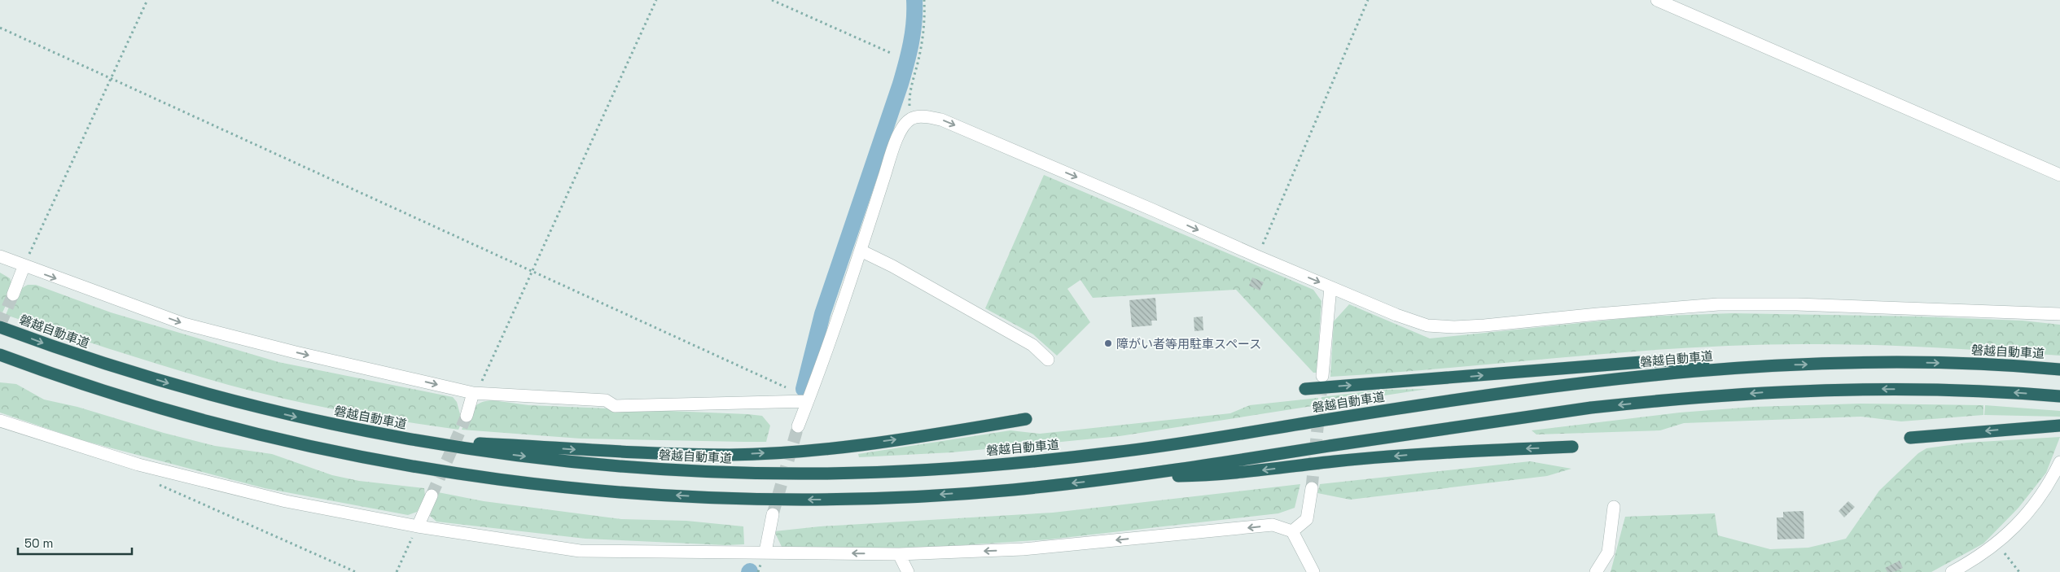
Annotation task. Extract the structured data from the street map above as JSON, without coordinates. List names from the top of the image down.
{
  "streets": {
    "highway": ["磐越自動車道"]
  },
  "places": ["障がい者等用駐車スペース"],
  "scale_bar": "50 m"
}
